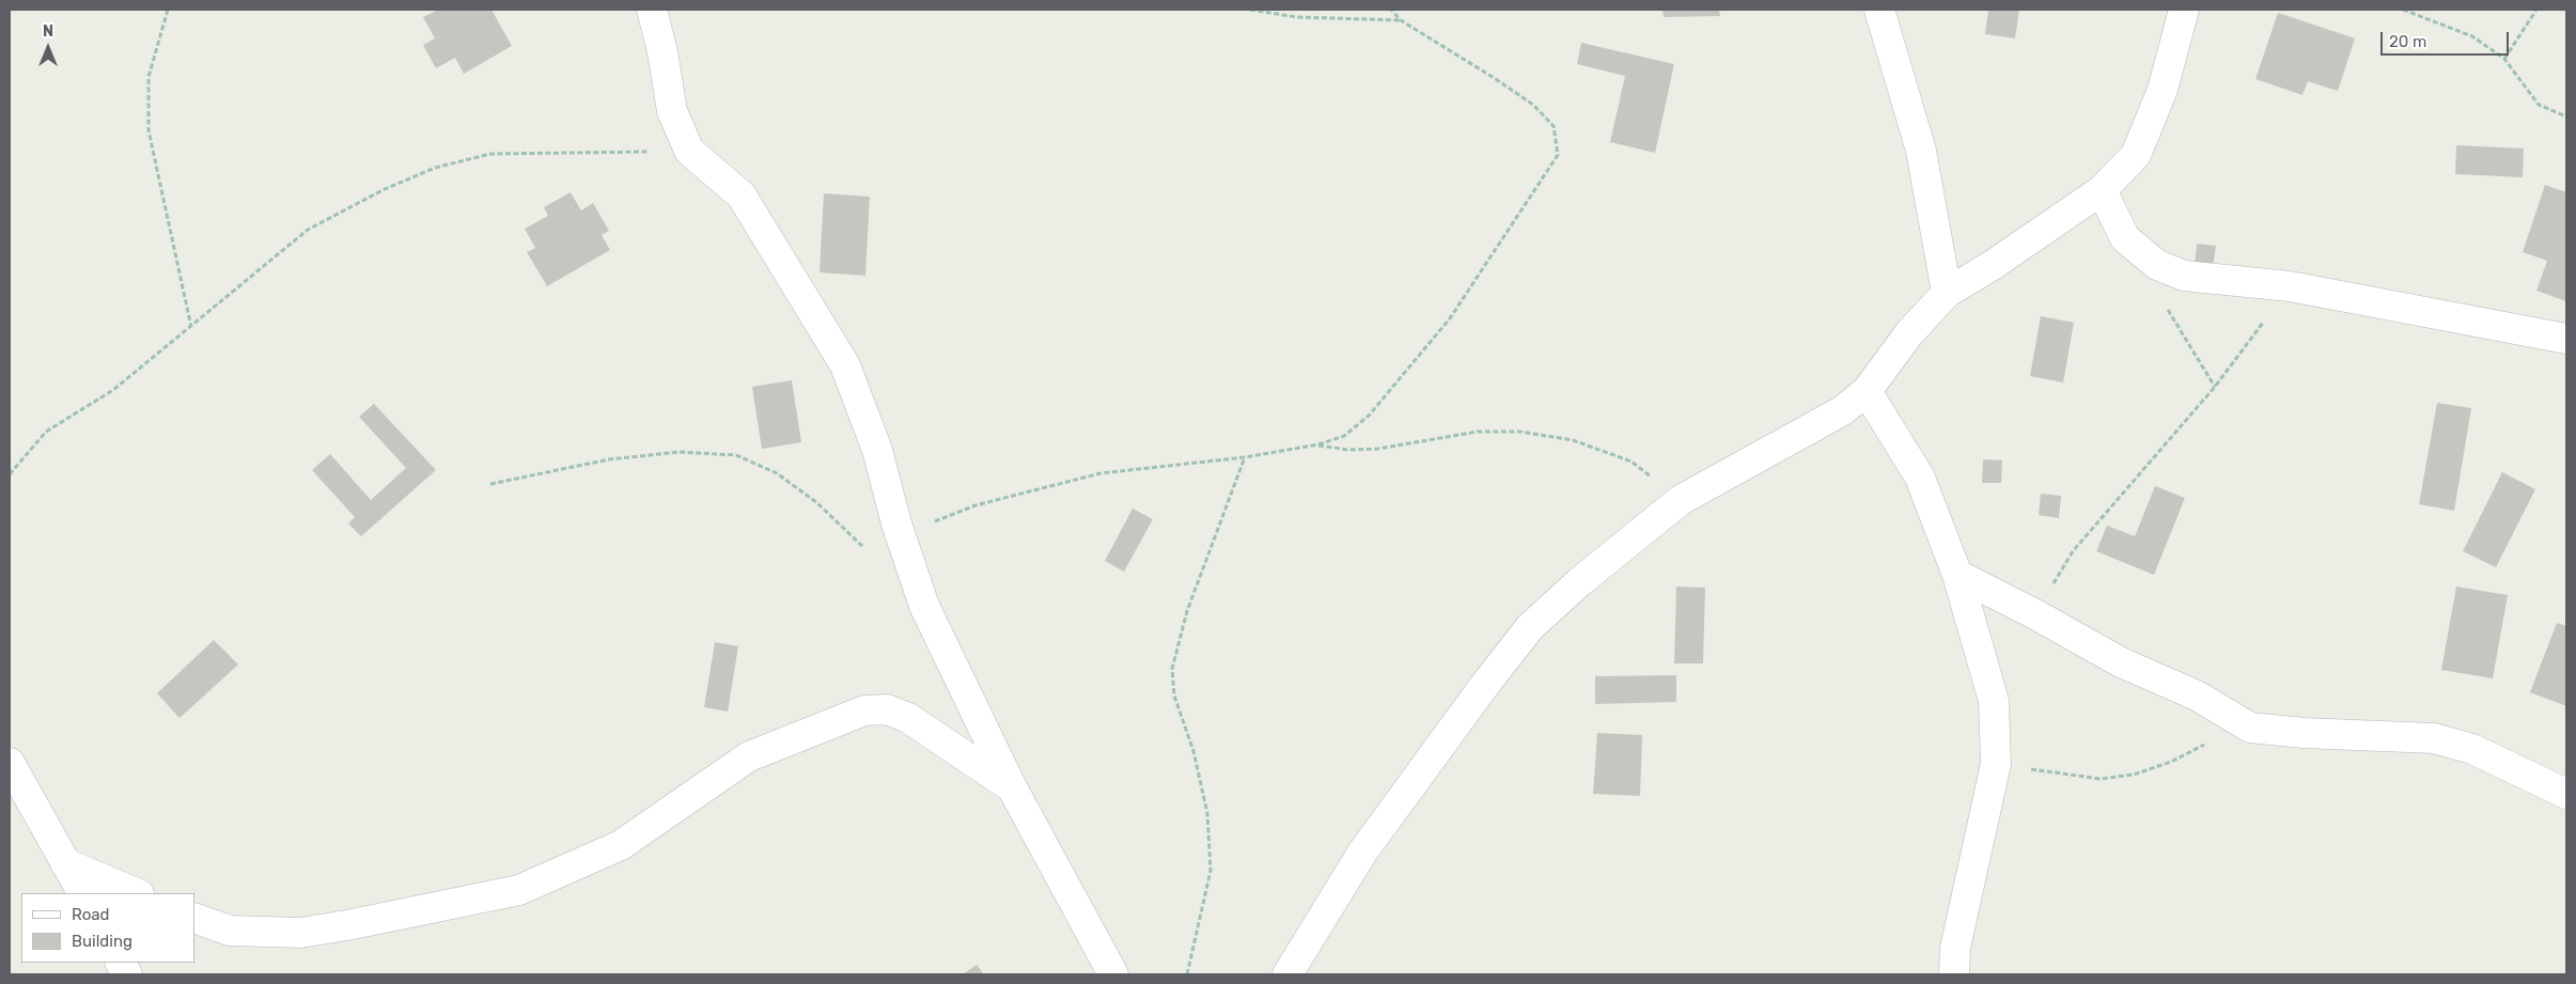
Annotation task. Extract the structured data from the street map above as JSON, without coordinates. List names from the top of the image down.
{
  "legend": ["Road", "Building"],
  "scale_bar": "20 m",
  "north": "top"
}
